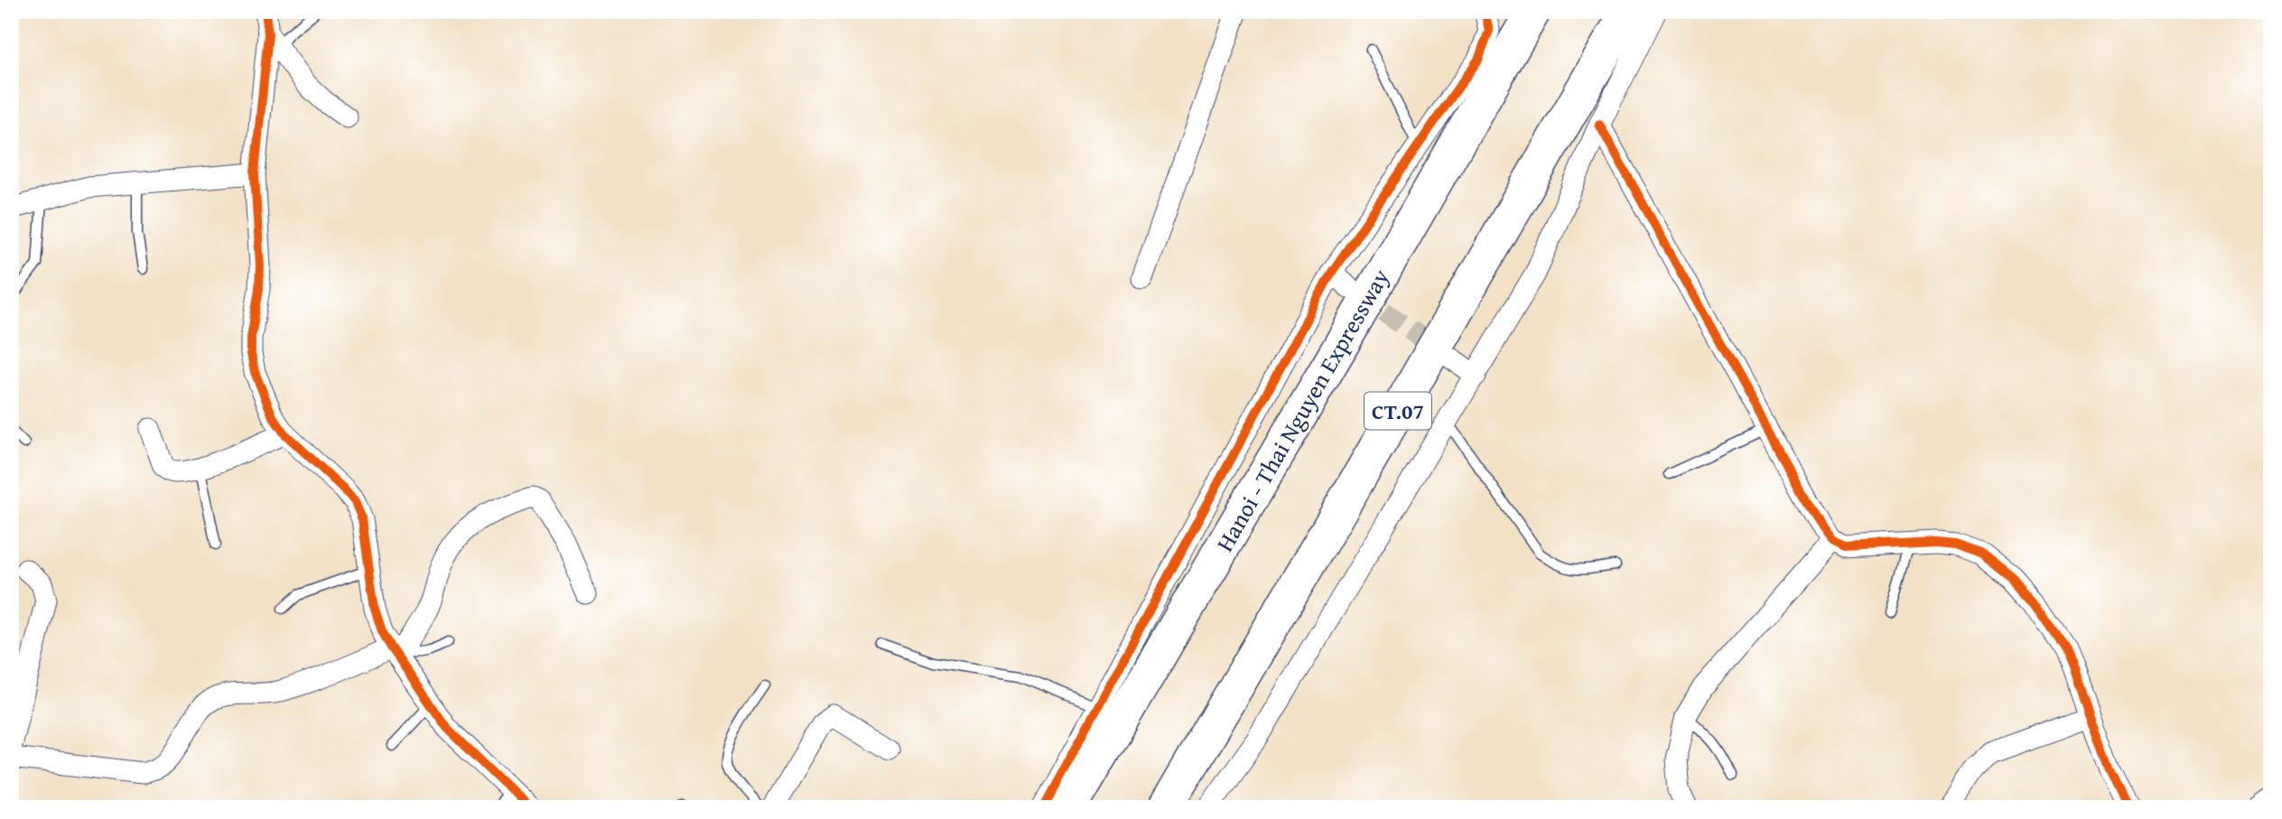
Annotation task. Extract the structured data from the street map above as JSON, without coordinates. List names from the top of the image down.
{
  "streets": {
    "highway": ["Hanoi - Thai Nguyen Expressway", "CT.07"]
  }
}
